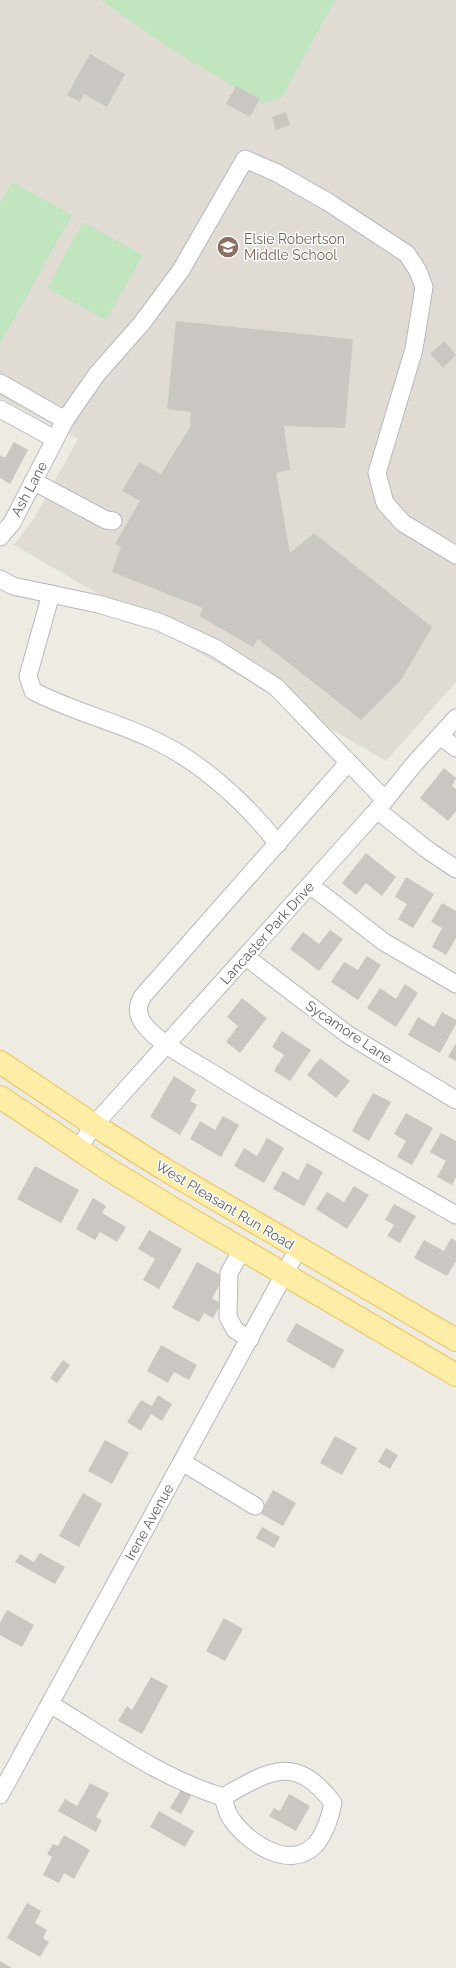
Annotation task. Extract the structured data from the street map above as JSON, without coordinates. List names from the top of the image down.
{
  "streets": {
    "main road": ["West Pleasant Run Road"],
    "street": [
      "Ash Lane",
      "Lancaster Park Drive",
      "Sycamore Lane",
      "Irene Avenue"
    ]
  },
  "crossings": [
    ["Lancaster Park Drive", "Sycamore Lane"],
    ["Lancaster Park Drive", "West Pleasant Run Road"],
    ["West Pleasant Run Road", "Irene Avenue"]
  ],
  "places": {
    "school or university": ["Elsie Robertson Middle School"]
  }
}
